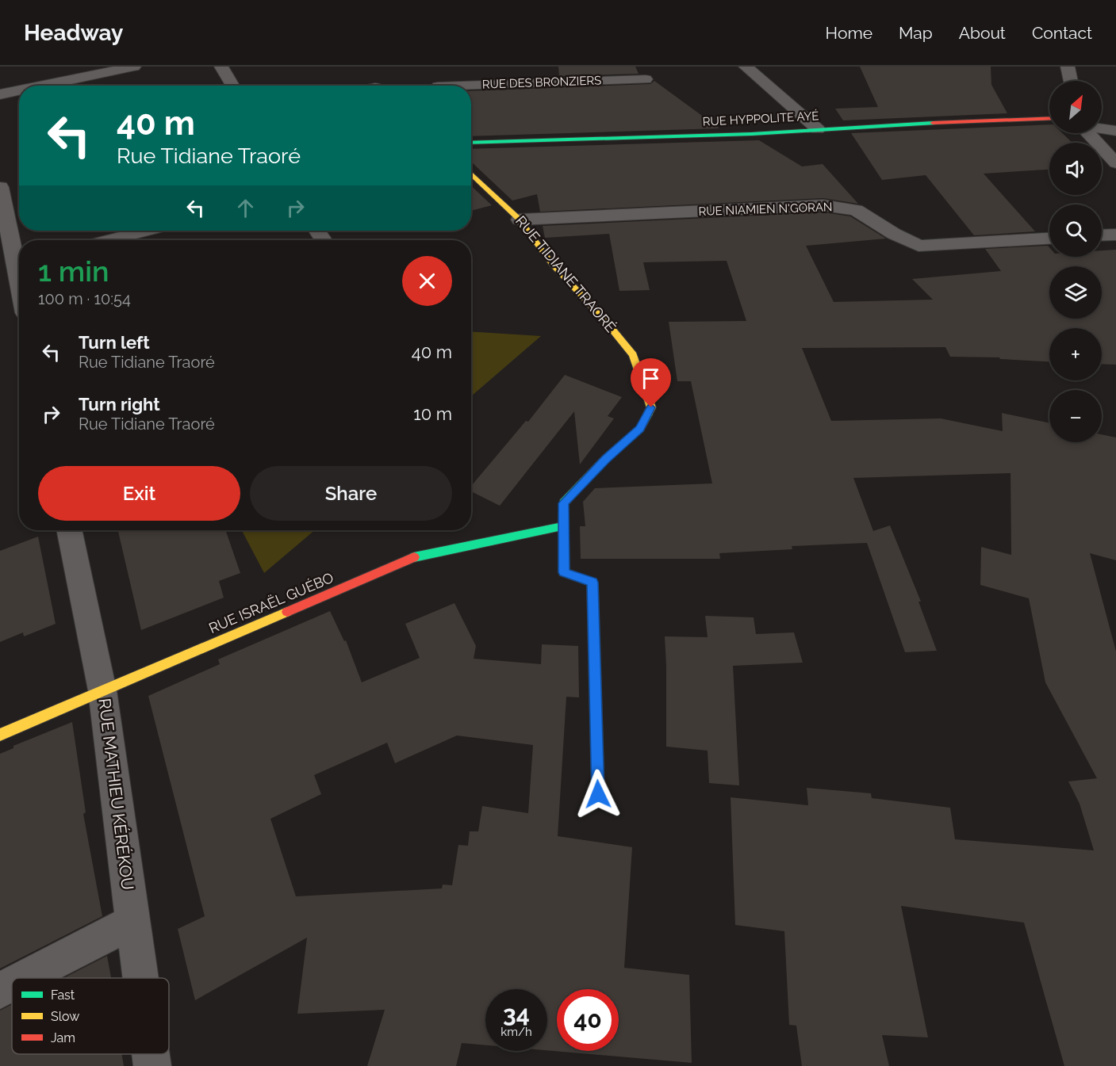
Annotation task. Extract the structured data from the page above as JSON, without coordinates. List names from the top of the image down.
{
  "streets": {
    "street": [
      "RUE DES BRONZIERS",
      "RUE HYPPOLITE AYÉ",
      "RUE NIAMIEN N'GORAN",
      "RUE TIDIANE TRAORÉ",
      "RUE ISRAËL GUÉBO",
      "RUE MATHIEU KÉRÉKOU"
    ]
  },
  "crossings": [
    ["RUE NIAMIEN N'GORAN", "RUE TIDIANE TRAORÉ"],
    ["RUE TIDIANE TRAORÉ", "RUE ISRAËL GUÉBO"],
    ["RUE ISRAËL GUÉBO", "RUE MATHIEU KÉRÉKOU"]
  ],
  "legend": ["Fast", "Slow", "Jam"],
  "north": "top right",
  "page": {
    "header": "Headway",
    "nav": [
      "Home",
      "Map",
      "About",
      "Contact"
    ],
    "map_buttons": ["+", "−"],
    "turn": ["40 m", "Rue Tidiane Traoré"],
    "heading": ["1 min", "100 m · 10:54"],
    "list": [
      {
        "name": "Turn left",
        "note": "Rue Tidiane Traoré",
        "value": "40 m"
      },
      {
        "name": "Turn right",
        "note": "Rue Tidiane Traoré",
        "value": "10 m"
      }
    ],
    "buttons": ["Exit", "Share"],
    "speed": "34 km/h",
    "limit": "40"
  }
}
